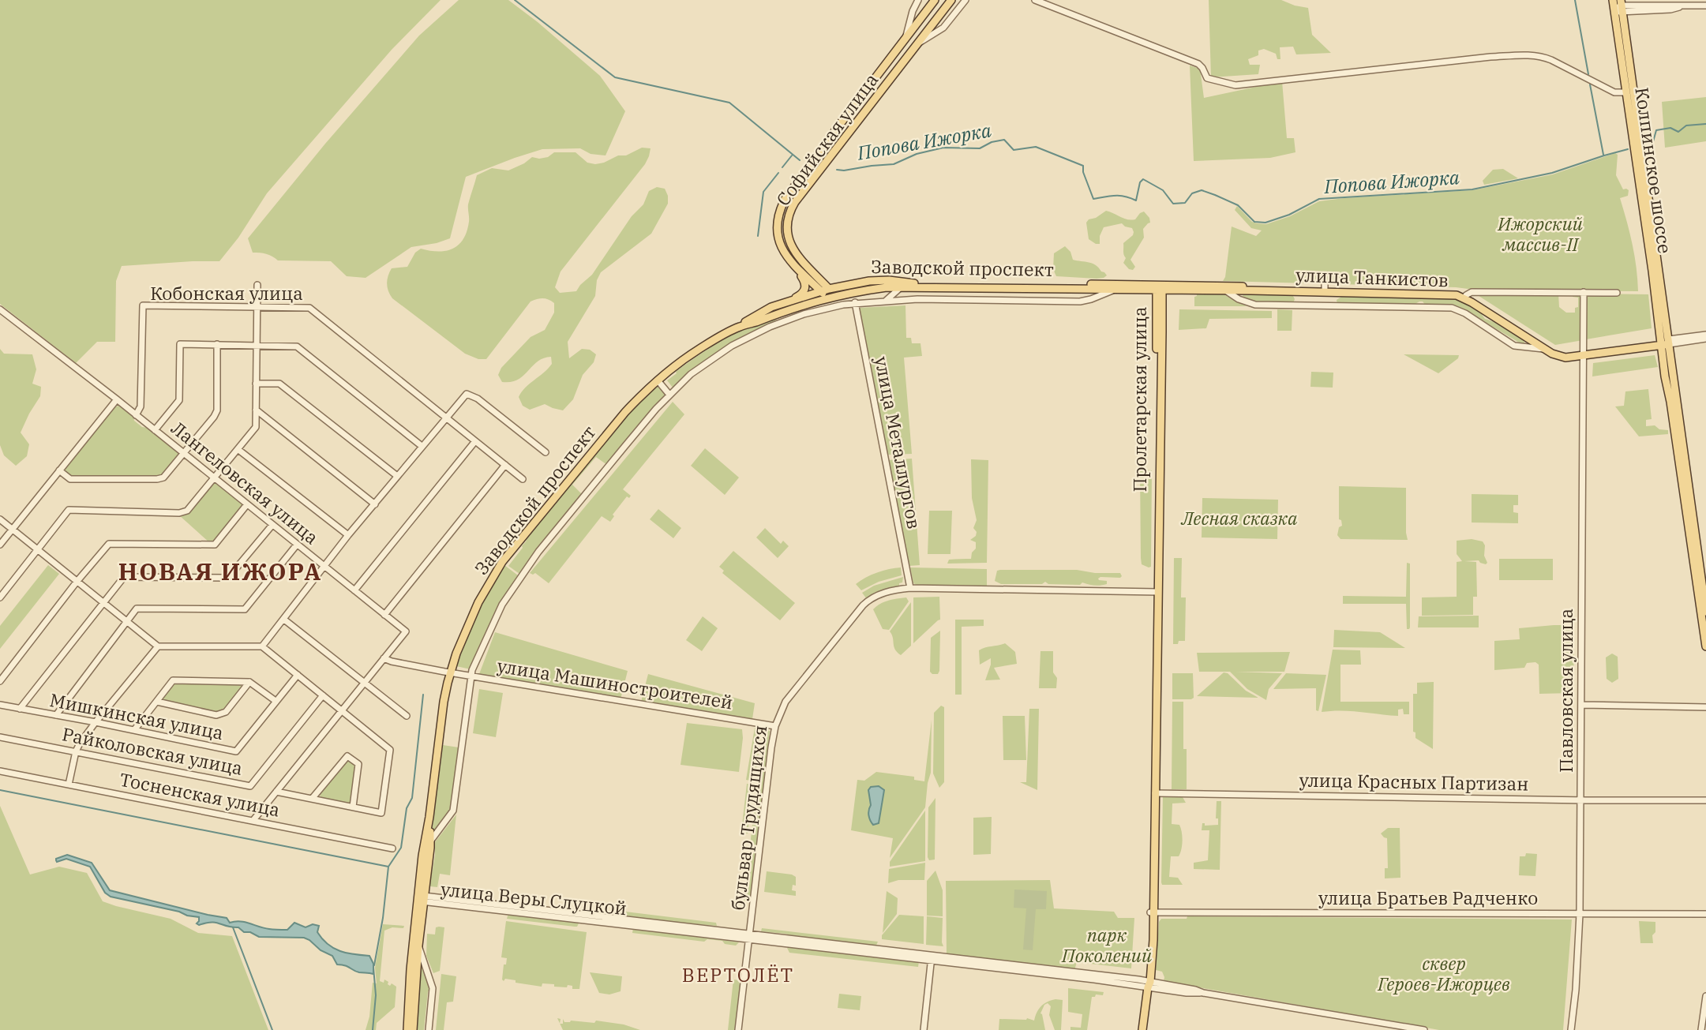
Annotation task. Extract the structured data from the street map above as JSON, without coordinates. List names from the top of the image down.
{
  "streets": {
    "main road": [
      "Софийская улица",
      "Колпинское шоссе",
      "Заводской проспект",
      "улица Танкистов",
      "Пролетарская улица"
    ],
    "street": [
      "Кобонская улица",
      "улица Металлургов",
      "Лангеловская улица",
      "улица Машиностроителей",
      "Павловская улица",
      "Мишкинская улица",
      "Райколовская улица",
      "улица Красных Партизан",
      "Тосненская улица",
      "бульвар Трудящихся",
      "улица Братьев Радченко",
      "улица Веры Слуцкой"
    ]
  },
  "crossings": [
    ["Софийская улица", "Заводской проспект"],
    ["Колпинское шоссе", "улица Танкистов"],
    ["Заводской проспект", "улица Танкистов"],
    ["Заводской проспект", "Пролетарская улица"],
    ["Заводской проспект", "улица Машиностроителей"],
    ["Заводской проспект", "улица Веры Слуцкой"],
    ["улица Танкистов", "Пролетарская улица"],
    ["улица Танкистов", "Павловская улица"],
    ["Кобонская улица", "Лангеловская улица"],
    ["Пролетарская улица", "улица Красных Партизан"],
    ["Пролетарская улица", "бульвар Трудящихся"],
    ["Пролетарская улица", "улица Братьев Радченко"],
    ["Пролетарская улица", "улица Веры Слуцкой"],
    ["улица Металлургов", "бульвар Трудящихся"],
    ["Лангеловская улица", "улица Машиностроителей"],
    ["улица Машиностроителей", "бульвар Трудящихся"],
    ["Павловская улица", "улица Красных Партизан"],
    ["Павловская улица", "улица Братьев Радченко"],
    ["бульвар Трудящихся", "улица Веры Слуцкой"]
  ],
  "districts": ["НОВАЯ ИЖОРА", "ВЕРТОЛЁТ"],
  "water": ["Попова Ижорка"],
  "parks": [
    "Ижорский массив-II",
    "Лесная сказка",
    "парк Поколений",
    "сквер Героев-Ижорцев"
  ]
}
